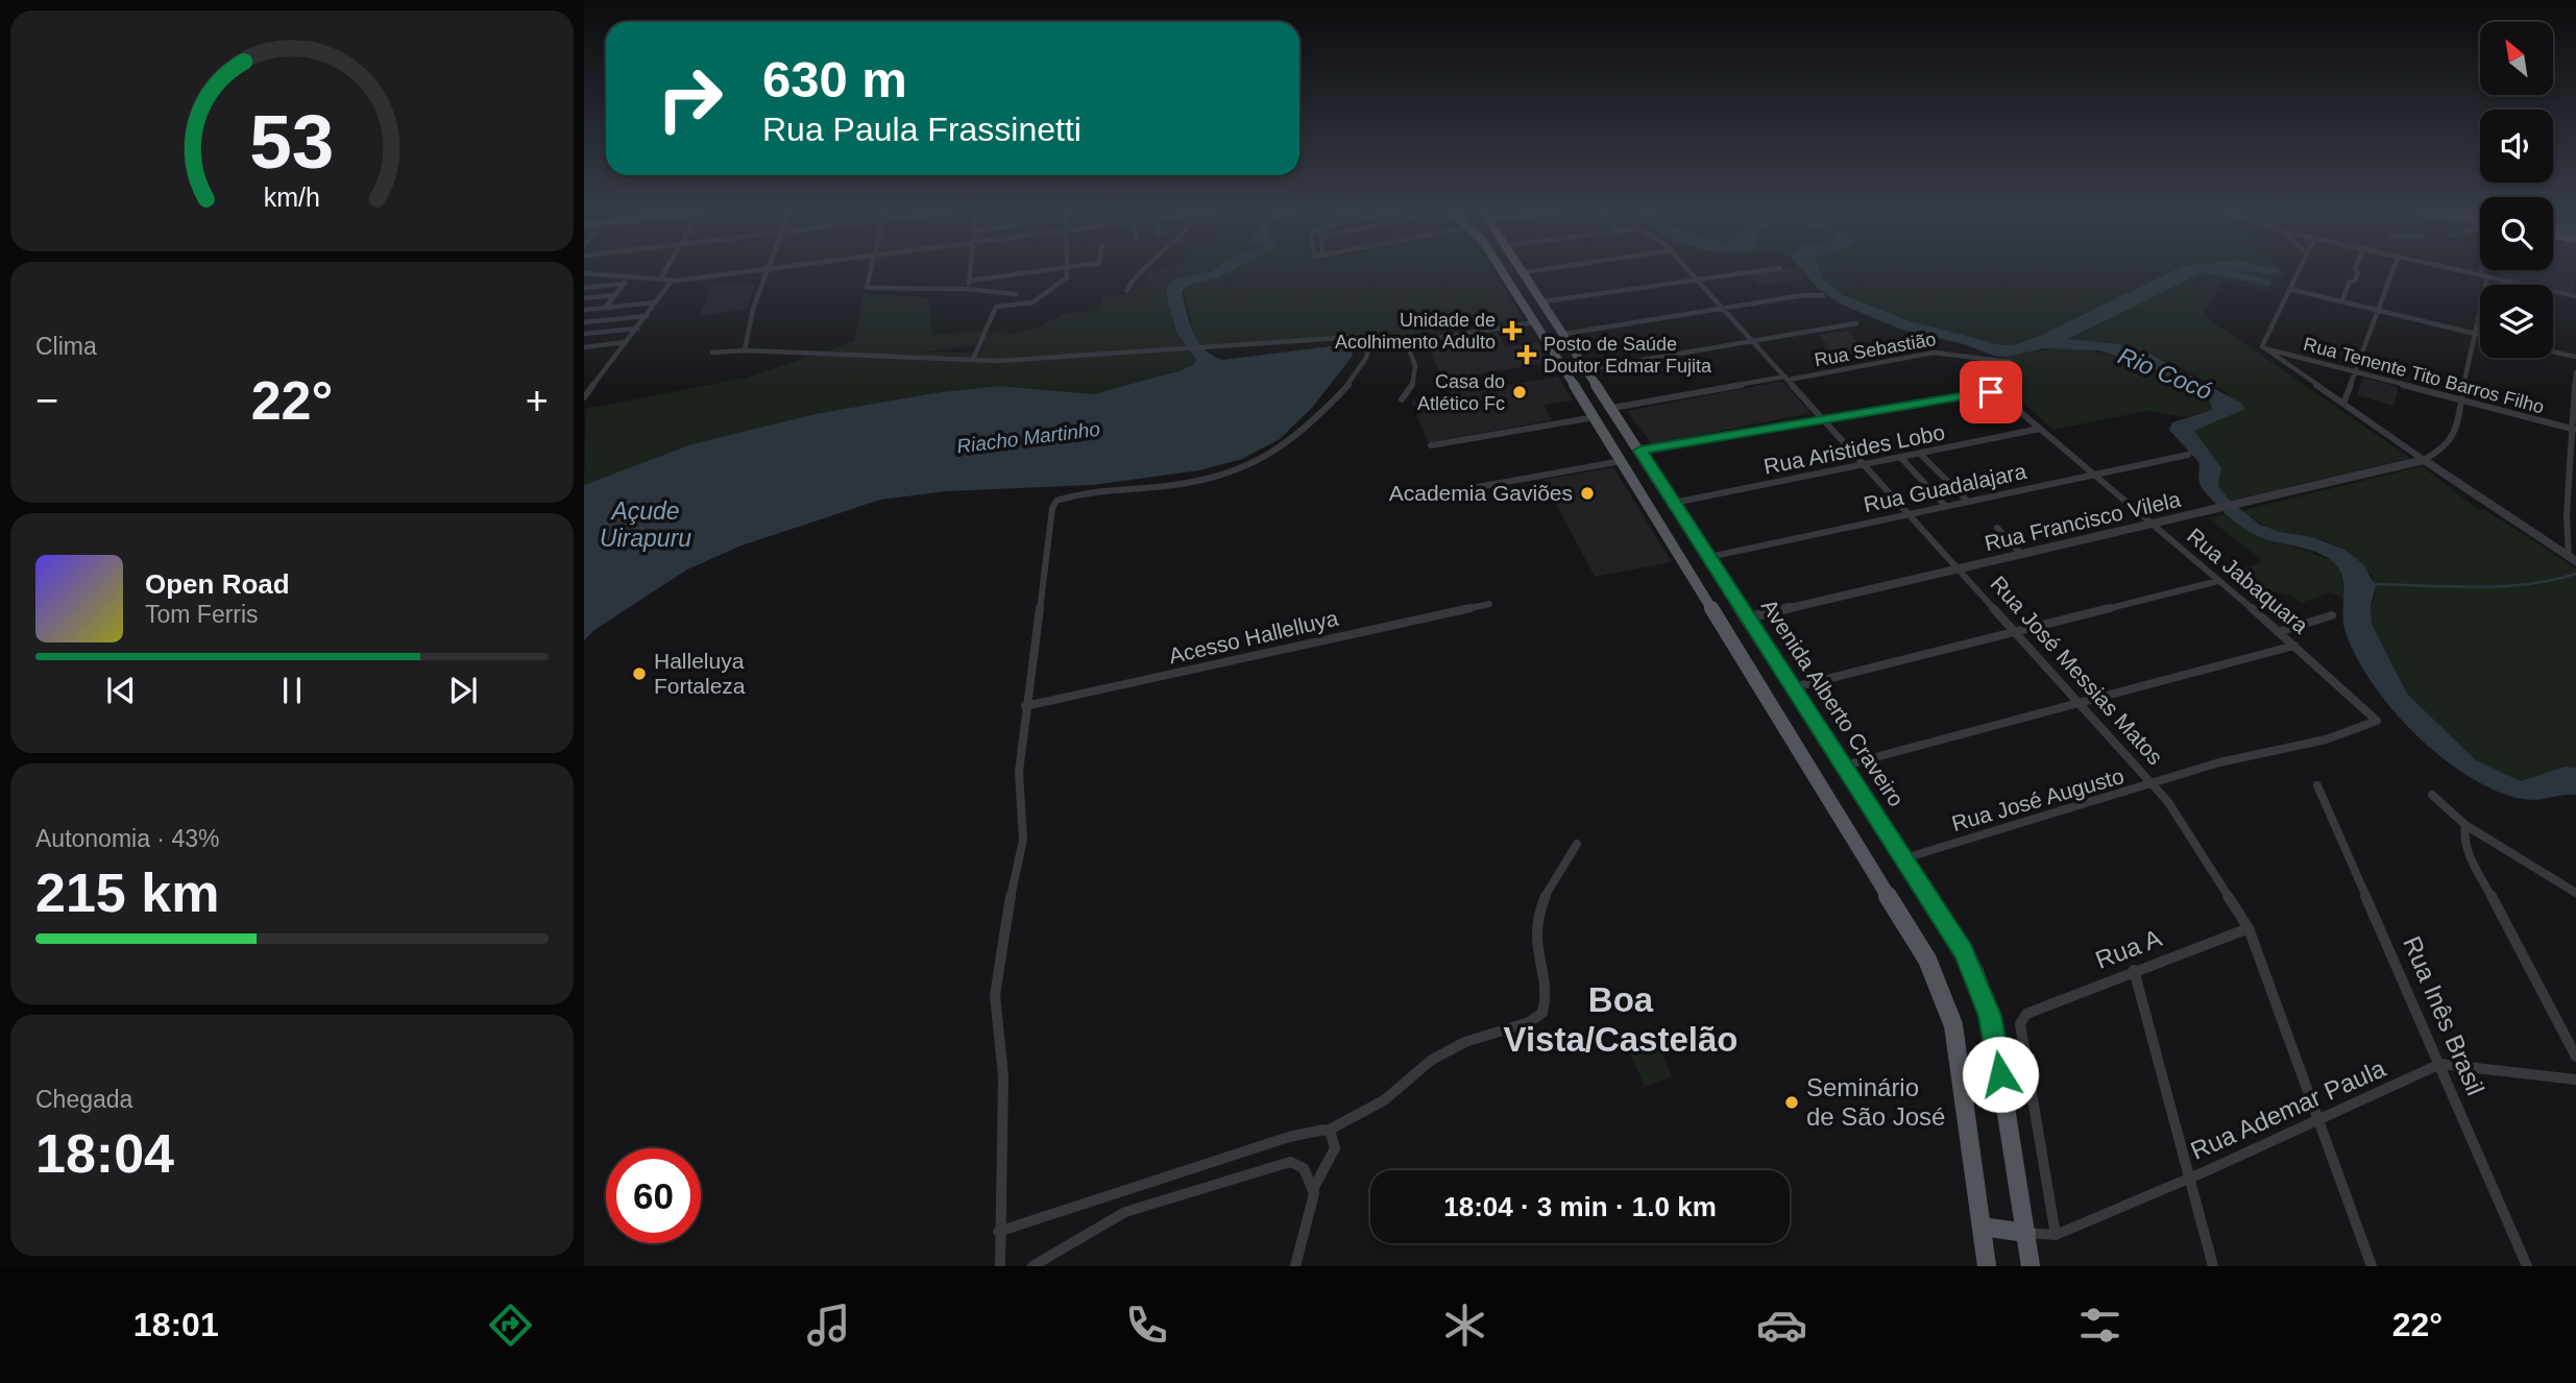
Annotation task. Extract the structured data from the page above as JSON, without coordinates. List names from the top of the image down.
{
  "streets": {
    "main road": ["Avenida Alberto Craveiro"],
    "street": [
      "Rua Sebastião",
      "Rua Tenente Tito Barros Filho",
      "Rua Aristides Lobo",
      "Rua Guadalajara",
      "Rua Francisco Vilela",
      "Rua Jabaquara",
      "Acesso Hallelluya",
      "Rua José Messias Matos",
      "Rua José Augusto",
      "Rua A",
      "Rua Inês Brasil",
      "Rua Ademar Paula"
    ]
  },
  "crossings": [
    ["Rua Sebastião", "Rua José Messias Matos"],
    ["Rua Sebastião", "Avenida Alberto Craveiro"],
    ["Rua Aristides Lobo", "Rua Jabaquara"],
    ["Rua Aristides Lobo", "Rua José Messias Matos"],
    ["Rua Aristides Lobo", "Avenida Alberto Craveiro"],
    ["Rua Guadalajara", "Rua Jabaquara"],
    ["Rua Guadalajara", "Rua José Messias Matos"],
    ["Rua Guadalajara", "Avenida Alberto Craveiro"],
    ["Rua Francisco Vilela", "Rua Jabaquara"],
    ["Rua Francisco Vilela", "Rua José Messias Matos"],
    ["Rua Francisco Vilela", "Avenida Alberto Craveiro"],
    ["Rua Jabaquara", "Rua José Messias Matos"],
    ["Rua Jabaquara", "Rua José Augusto"],
    ["Rua José Messias Matos", "Rua José Augusto"],
    ["Rua José Messias Matos", "Rua A"],
    ["Rua José Messias Matos", "Rua Ademar Paula"],
    ["Avenida Alberto Craveiro", "Rua José Augusto"],
    ["Avenida Alberto Craveiro", "Rua Ademar Paula"],
    ["Rua A", "Rua Ademar Paula"],
    ["Rua Inês Brasil", "Rua Ademar Paula"]
  ],
  "districts": ["Boa Vista/Castelão"],
  "water": ["Rio Cocó", "Riacho Martinho", "Açude Uirapuru"],
  "places": {
    "health": ["Unidade de Acolhimento Adulto", "Posto de Saúde Doutor Edmar Fujita"],
    "other": [
      "Casa do Atlético Fc",
      "Academia Gaviões",
      "Halleluya Fortaleza",
      "Seminário de São José"
    ]
  },
  "north": "top left",
  "page": {
    "turn": ["630 m", "Rua Paula Frassinetti"],
    "tile": [
      "Clima",
      ["Autonomia · 43%", "215 km"],
      ["Chegada", "18:04"]
    ],
    "heat": ["−", "22°", "+"],
    "song": ["Open Road", "Tom Ferris"],
    "limit": "60",
    "trip": "18:04 · 3 min · 1.0 km",
    "tabs": ["18:01", "22°"],
    "gauge": ["53", "km/h"]
  }
}
